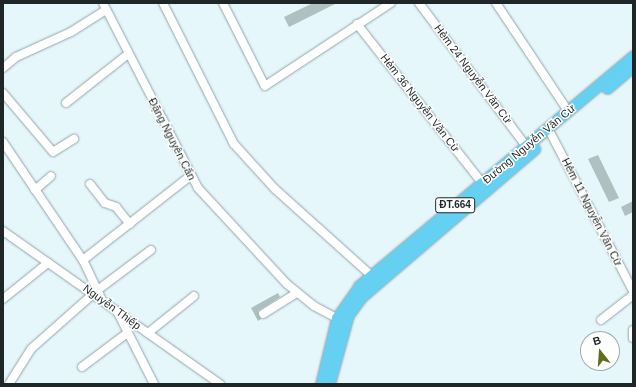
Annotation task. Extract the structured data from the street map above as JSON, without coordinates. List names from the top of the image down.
{
  "streets": {
    "main road": ["Đường Nguyễn Văn Cừ", "ĐT.664"],
    "street": [
      "Hẻm 24 Nguyễn Văn Cừ",
      "Hẻm 36 Nguyễn Văn Cừ",
      "Đặng Nguyên Cẩn",
      "Hẻm 11 Nguyễn Văn Cừ",
      "Nguyễn Thiếp"
    ]
  },
  "crossings": [
    ["Hẻm 24 Nguyễn Văn Cừ", "Đường Nguyễn Văn Cừ"],
    ["Hẻm 36 Nguyễn Văn Cừ", "Đường Nguyễn Văn Cừ"],
    ["Đặng Nguyên Cẩn", "Đường Nguyễn Văn Cừ"],
    ["Đường Nguyễn Văn Cừ", "Hẻm 11 Nguyễn Văn Cừ"]
  ],
  "north": "top"
}
